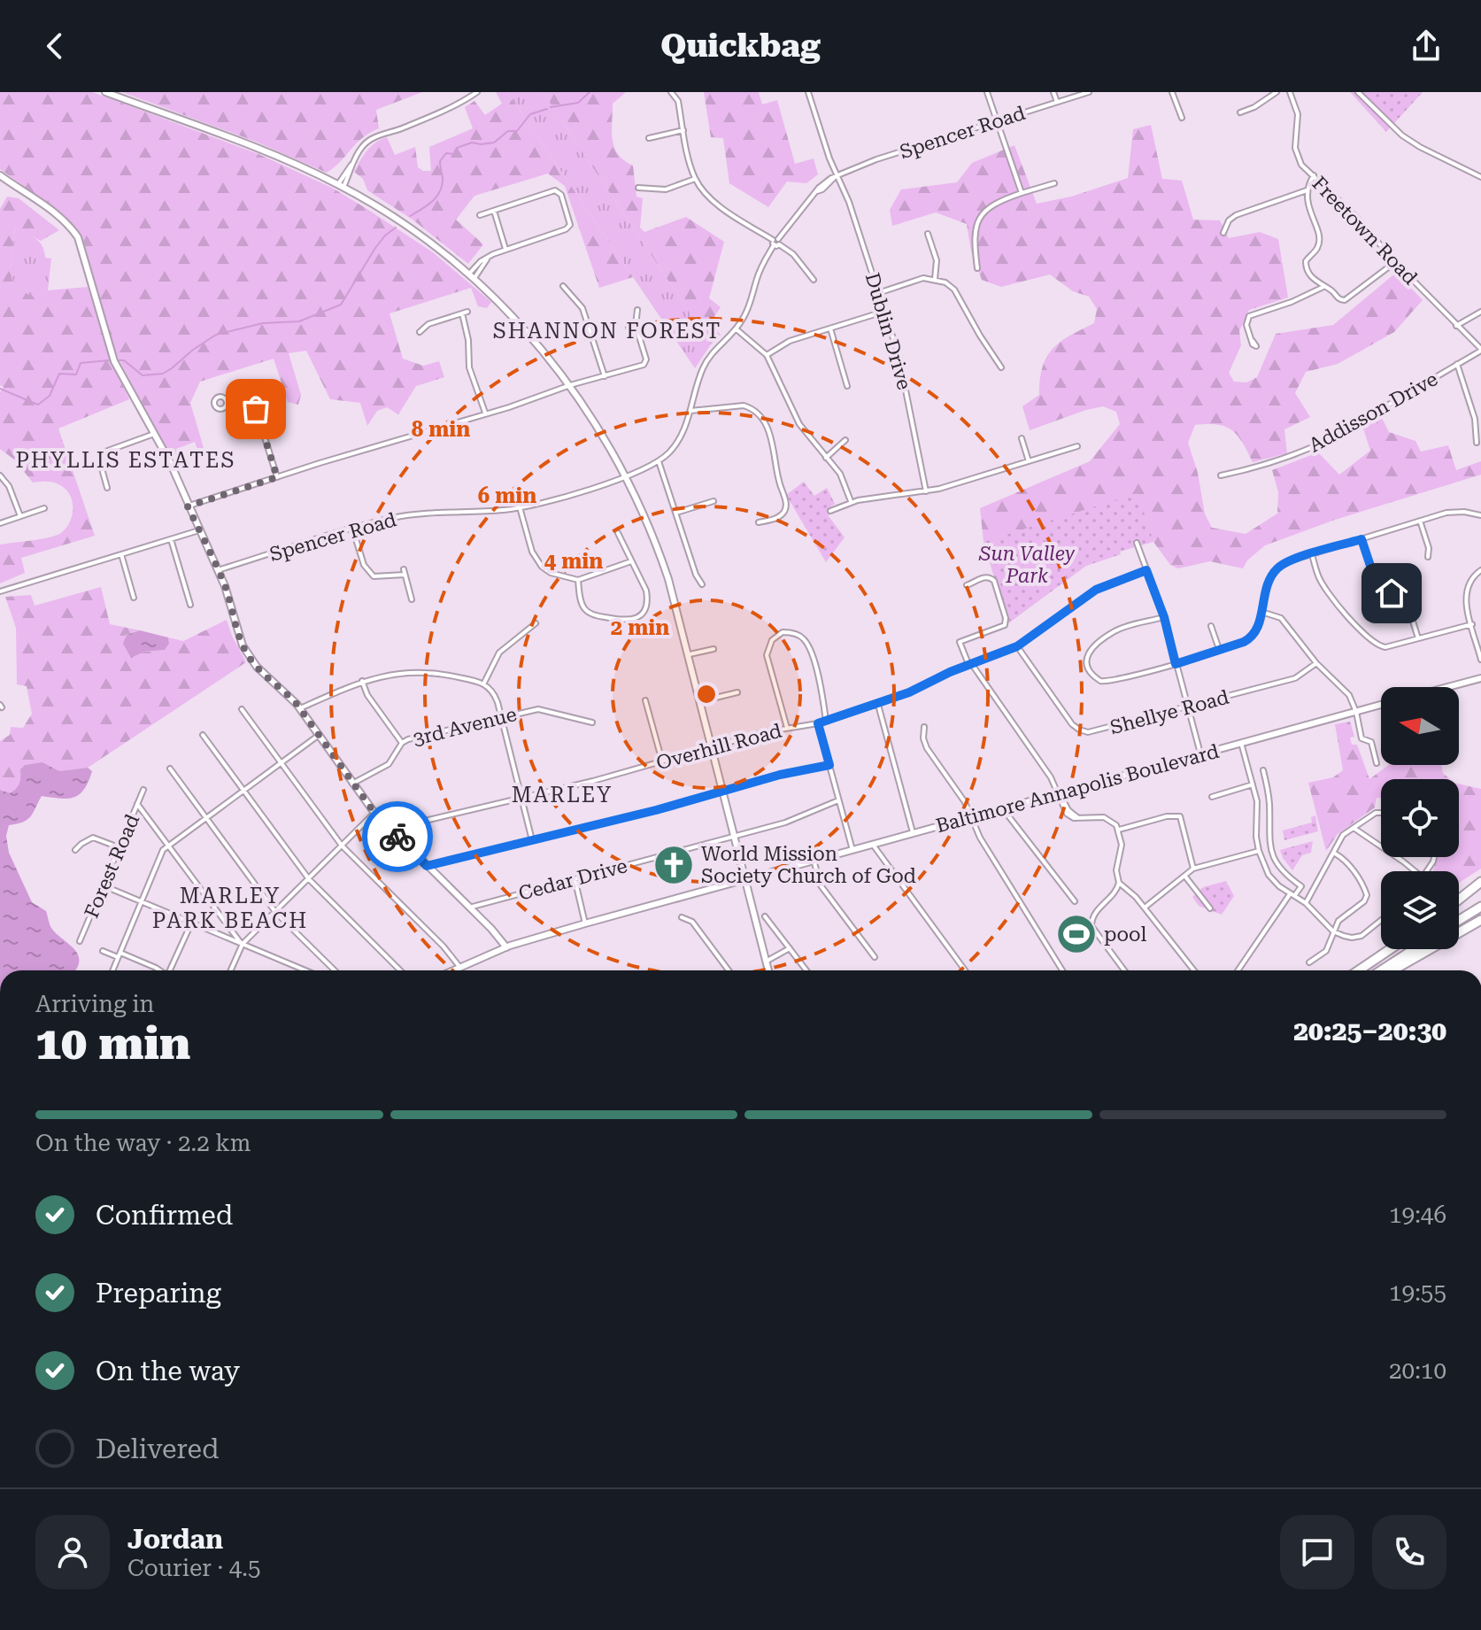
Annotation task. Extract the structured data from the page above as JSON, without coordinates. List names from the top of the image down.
{
  "streets": {
    "main road": ["Baltimore Annapolis Boulevard"],
    "street": [
      "Spencer Road",
      "Freetown Road",
      "Dublin Drive",
      "Addisson Drive",
      "Shellye Road",
      "3rd Avenue",
      "Overhill Road",
      "Forest Road",
      "Cedar Drive"
    ]
  },
  "crossings": [
    ["Spencer Road", "Dublin Drive"],
    ["Freetown Road", "Addisson Drive"],
    ["Shellye Road", "Overhill Road"]
  ],
  "districts": [
    "SHANNON FOREST",
    "PHYLLIS ESTATES",
    "MARLEY",
    "MARLEY PARK BEACH"
  ],
  "parks": ["Sun Valley Park"],
  "places": {
    "church": ["World Mission Society Church of God"],
    "sports": ["pool"]
  },
  "north": "left",
  "page": {
    "header": "Quickbag",
    "heading": ["10 min", "Arriving in", "20:25–20:30"],
    "panel": ["Jordan", "Courier · 4.5"],
    "bar": "On the way · 2.2 km",
    "list": [
      ["Confirmed", "19:46"],
      ["Preparing", "19:55"],
      ["On the way", "20:10"],
      "Delivered"
    ]
  },
  "rings": [
    "8 min",
    "6 min",
    "4 min",
    "2 min"
  ]
}
